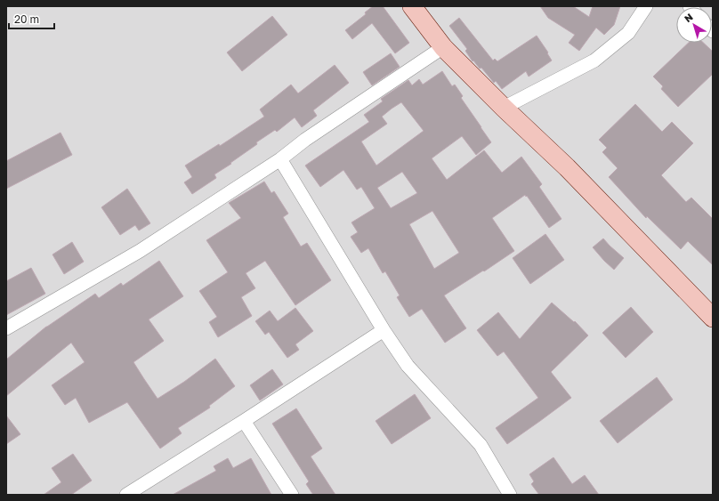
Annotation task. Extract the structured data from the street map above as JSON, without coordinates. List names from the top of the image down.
{
  "scale_bar": "20 m",
  "north": "top left"
}
